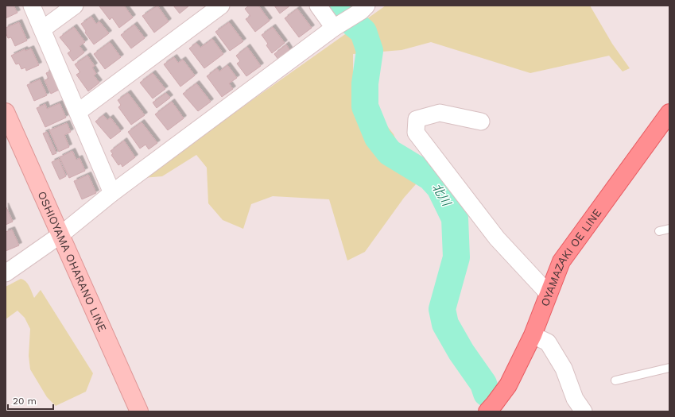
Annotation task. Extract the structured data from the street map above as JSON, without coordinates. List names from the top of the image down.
{
  "streets": {
    "main road": ["OYAMAZAKI OE LINE", "OSHIOYAMA OHARANO LINE"]
  },
  "water": ["北川"],
  "scale_bar": "20 m"
}
